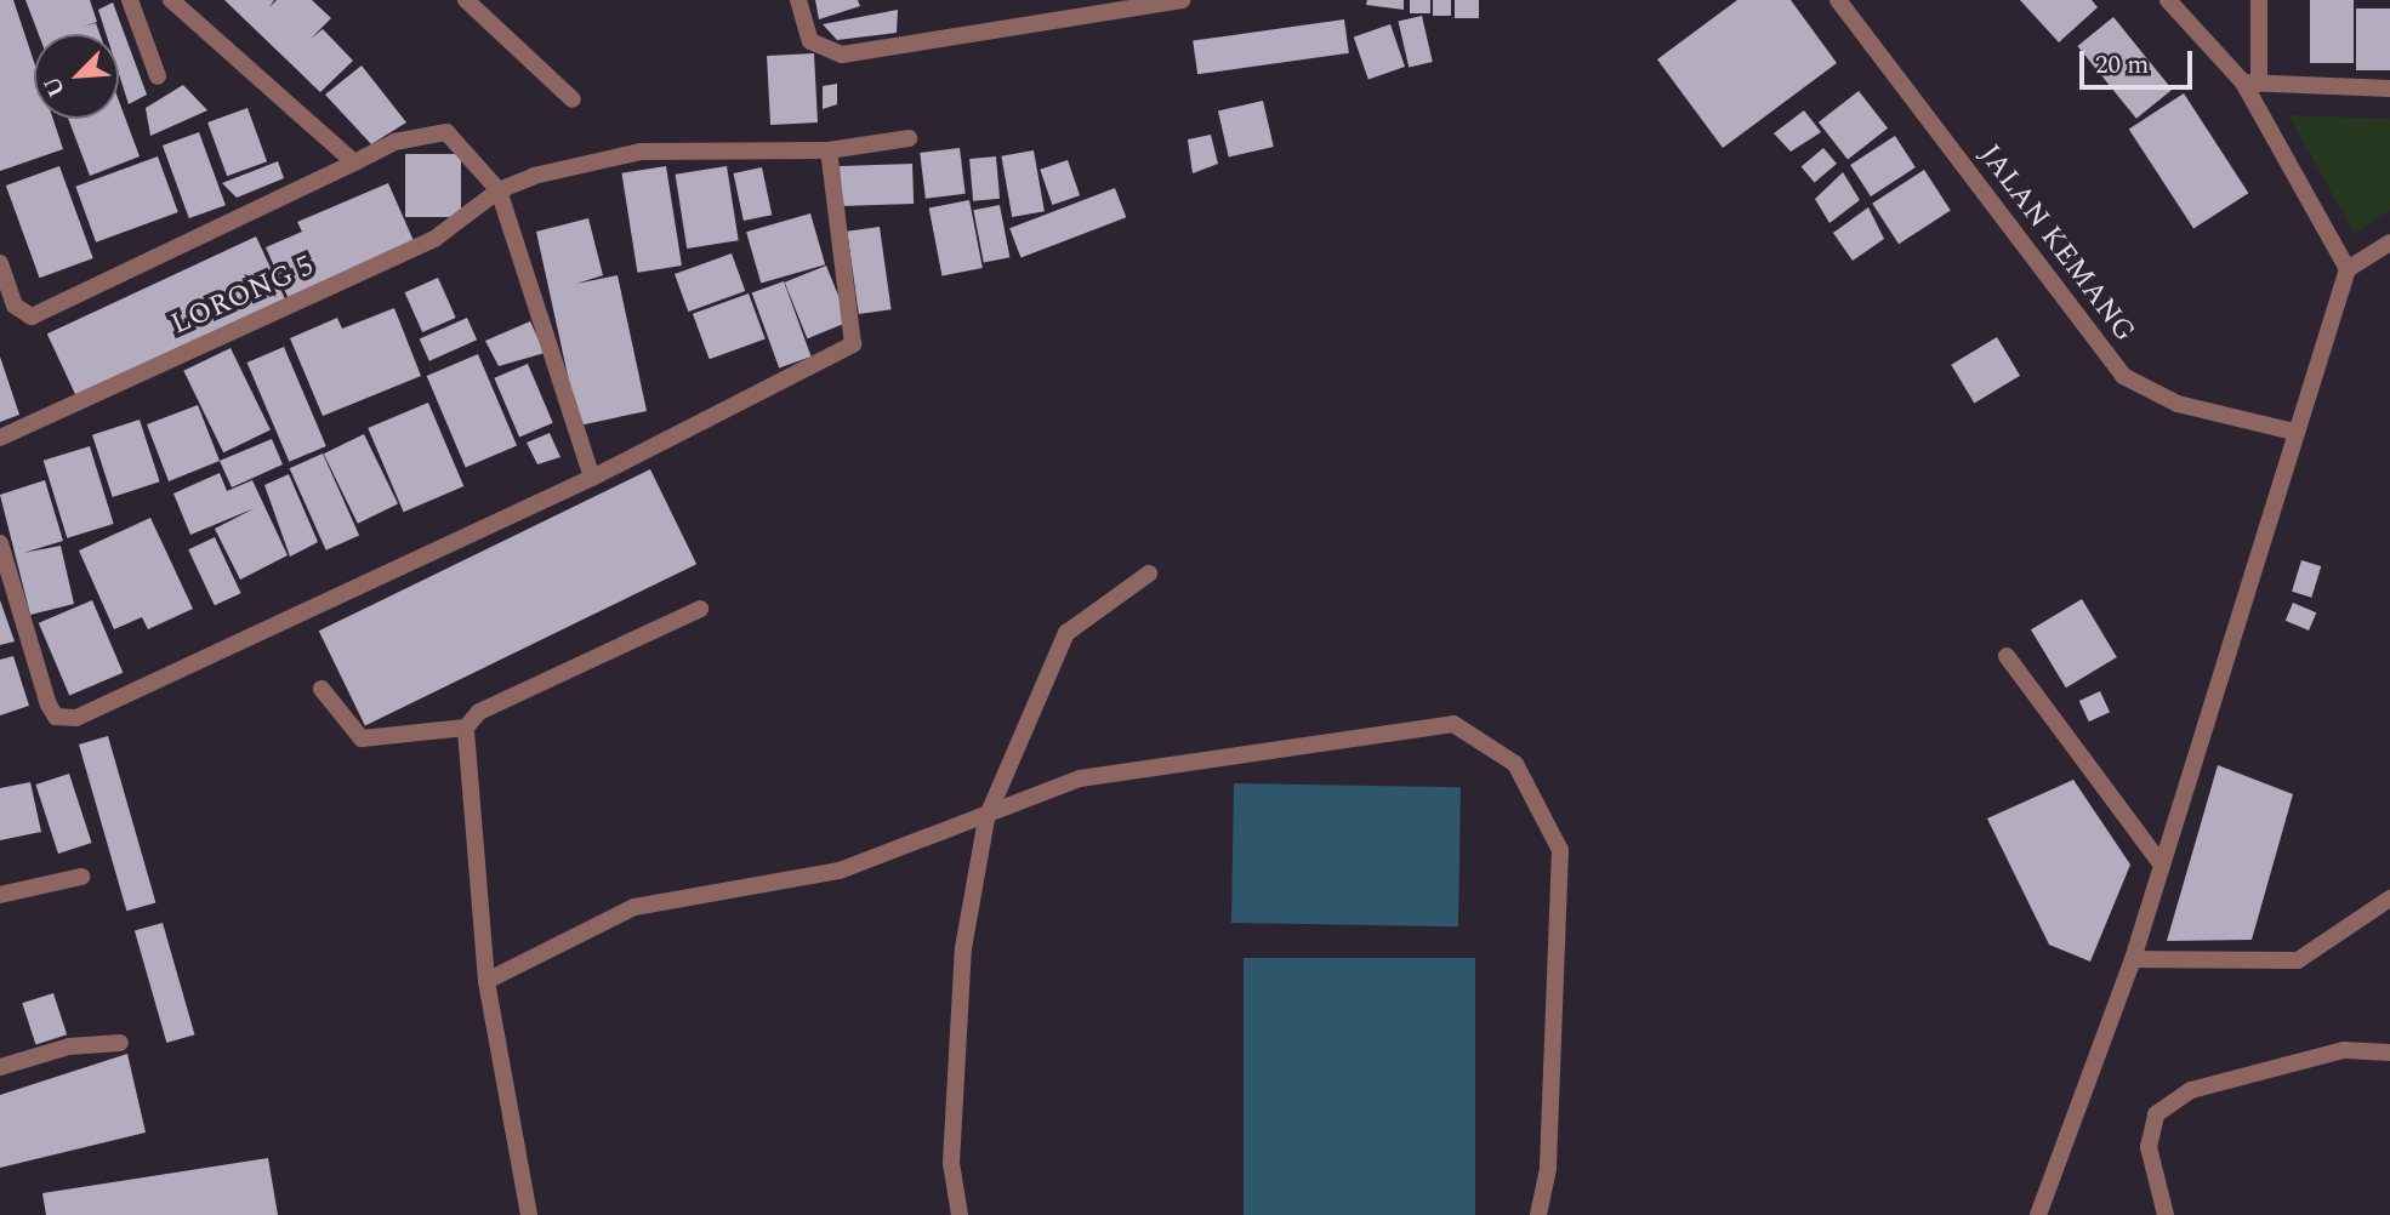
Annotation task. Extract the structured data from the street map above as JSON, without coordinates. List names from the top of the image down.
{
  "streets": {
    "street": ["JALAN KEMANG", "LORONG 5"]
  },
  "scale_bar": "20 m",
  "north": "bottom left"
}
